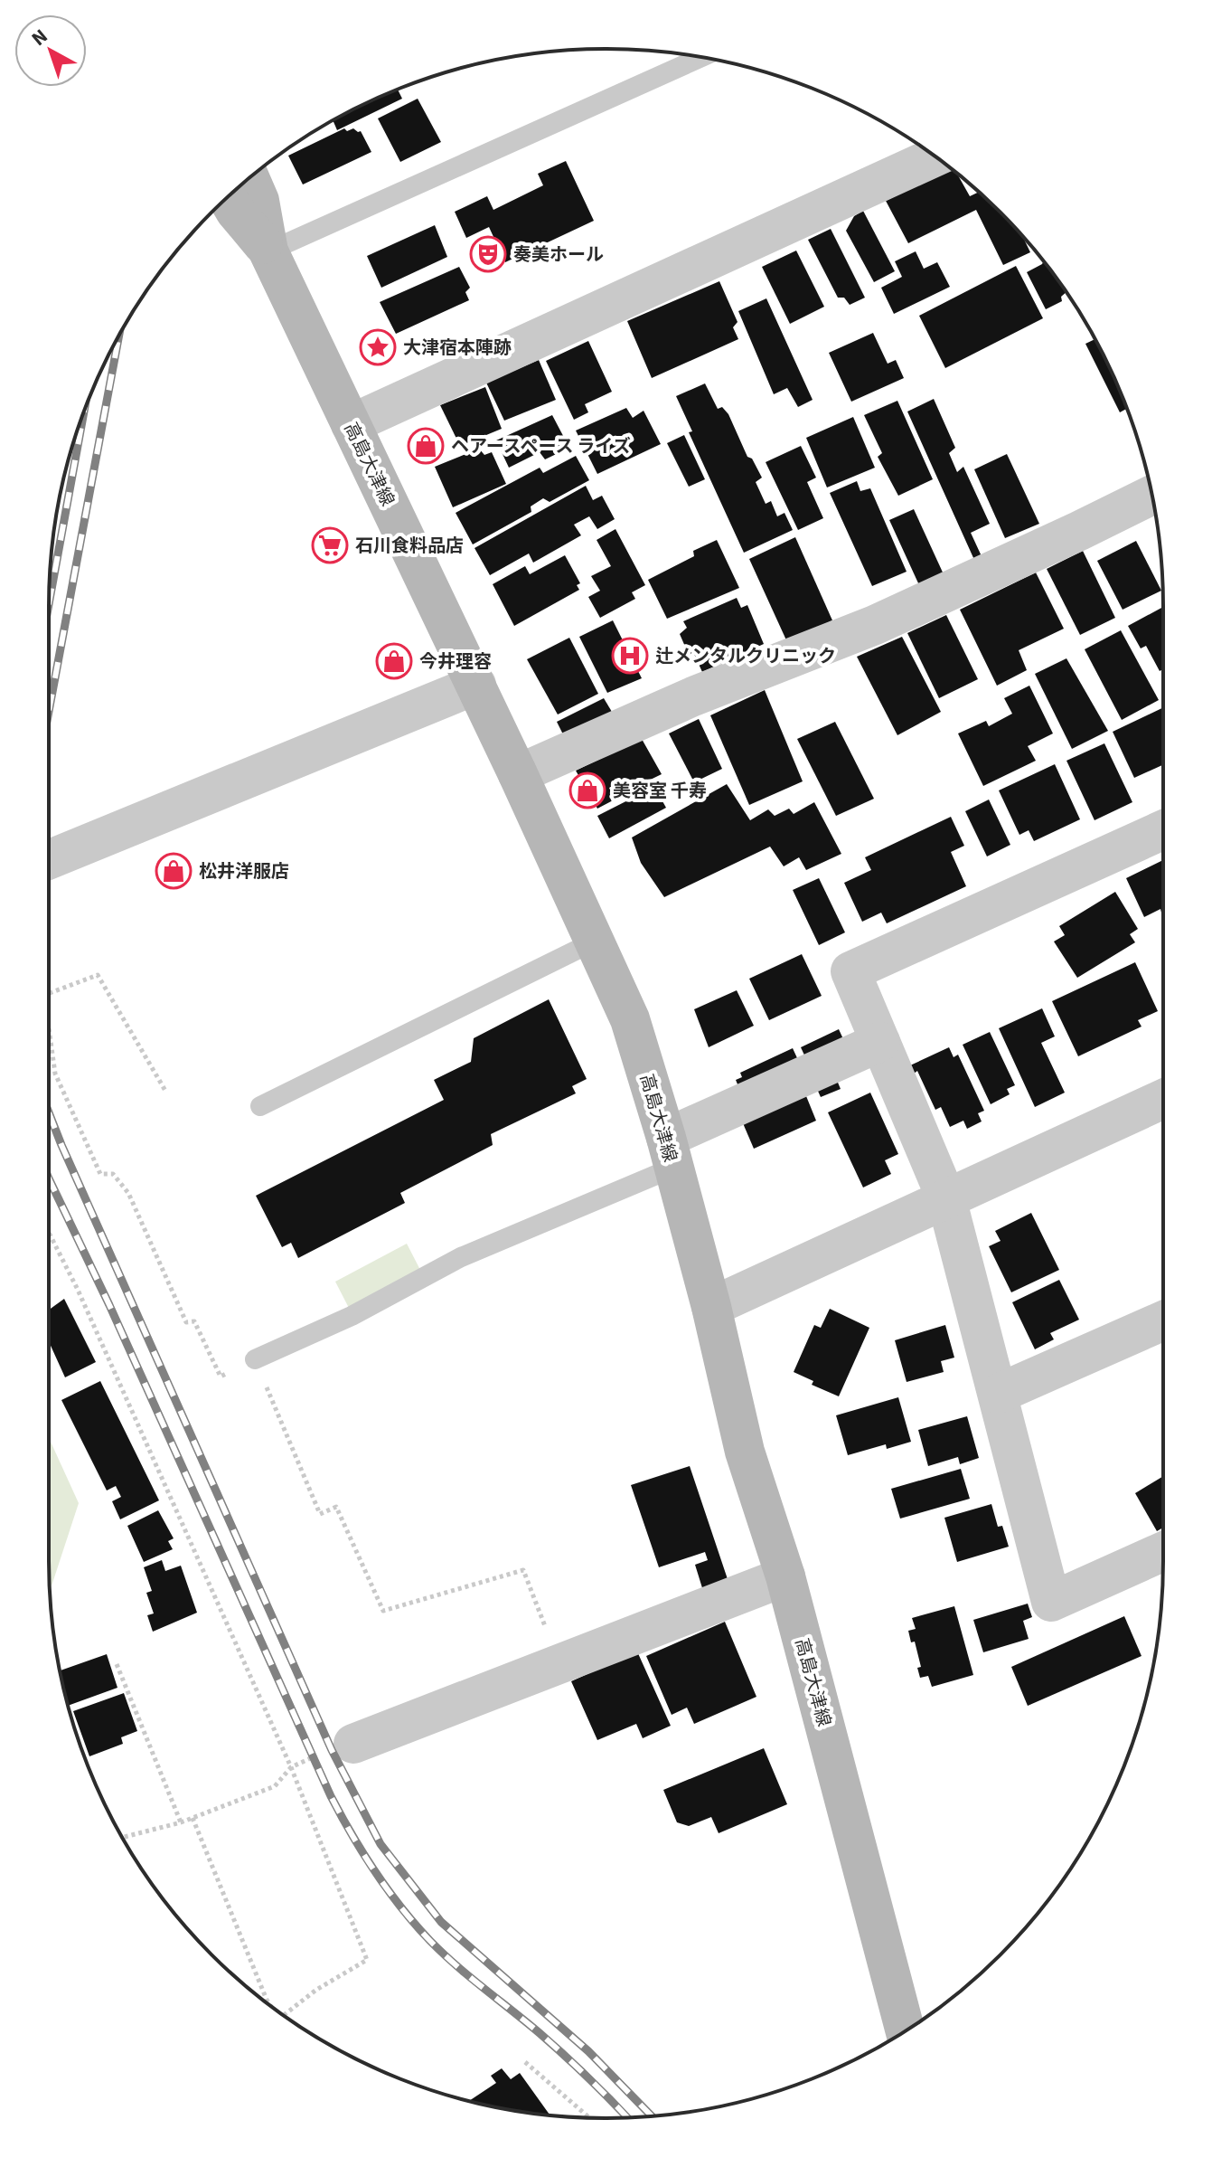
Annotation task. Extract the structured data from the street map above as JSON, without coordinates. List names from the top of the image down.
{
  "streets": {
    "main road": ["高島大津線"]
  },
  "places": {
    "theatre": ["奏美ホール"],
    "place": ["大津宿本陣跡"],
    "shop": [
      "ヘアースペース ライズ",
      "今井理容",
      "美容室 千寿",
      "松井洋服店"
    ],
    "supermarket": ["石川食料品店"],
    "hospital": ["辻メンタルクリニック"]
  },
  "north": "top left"
}
